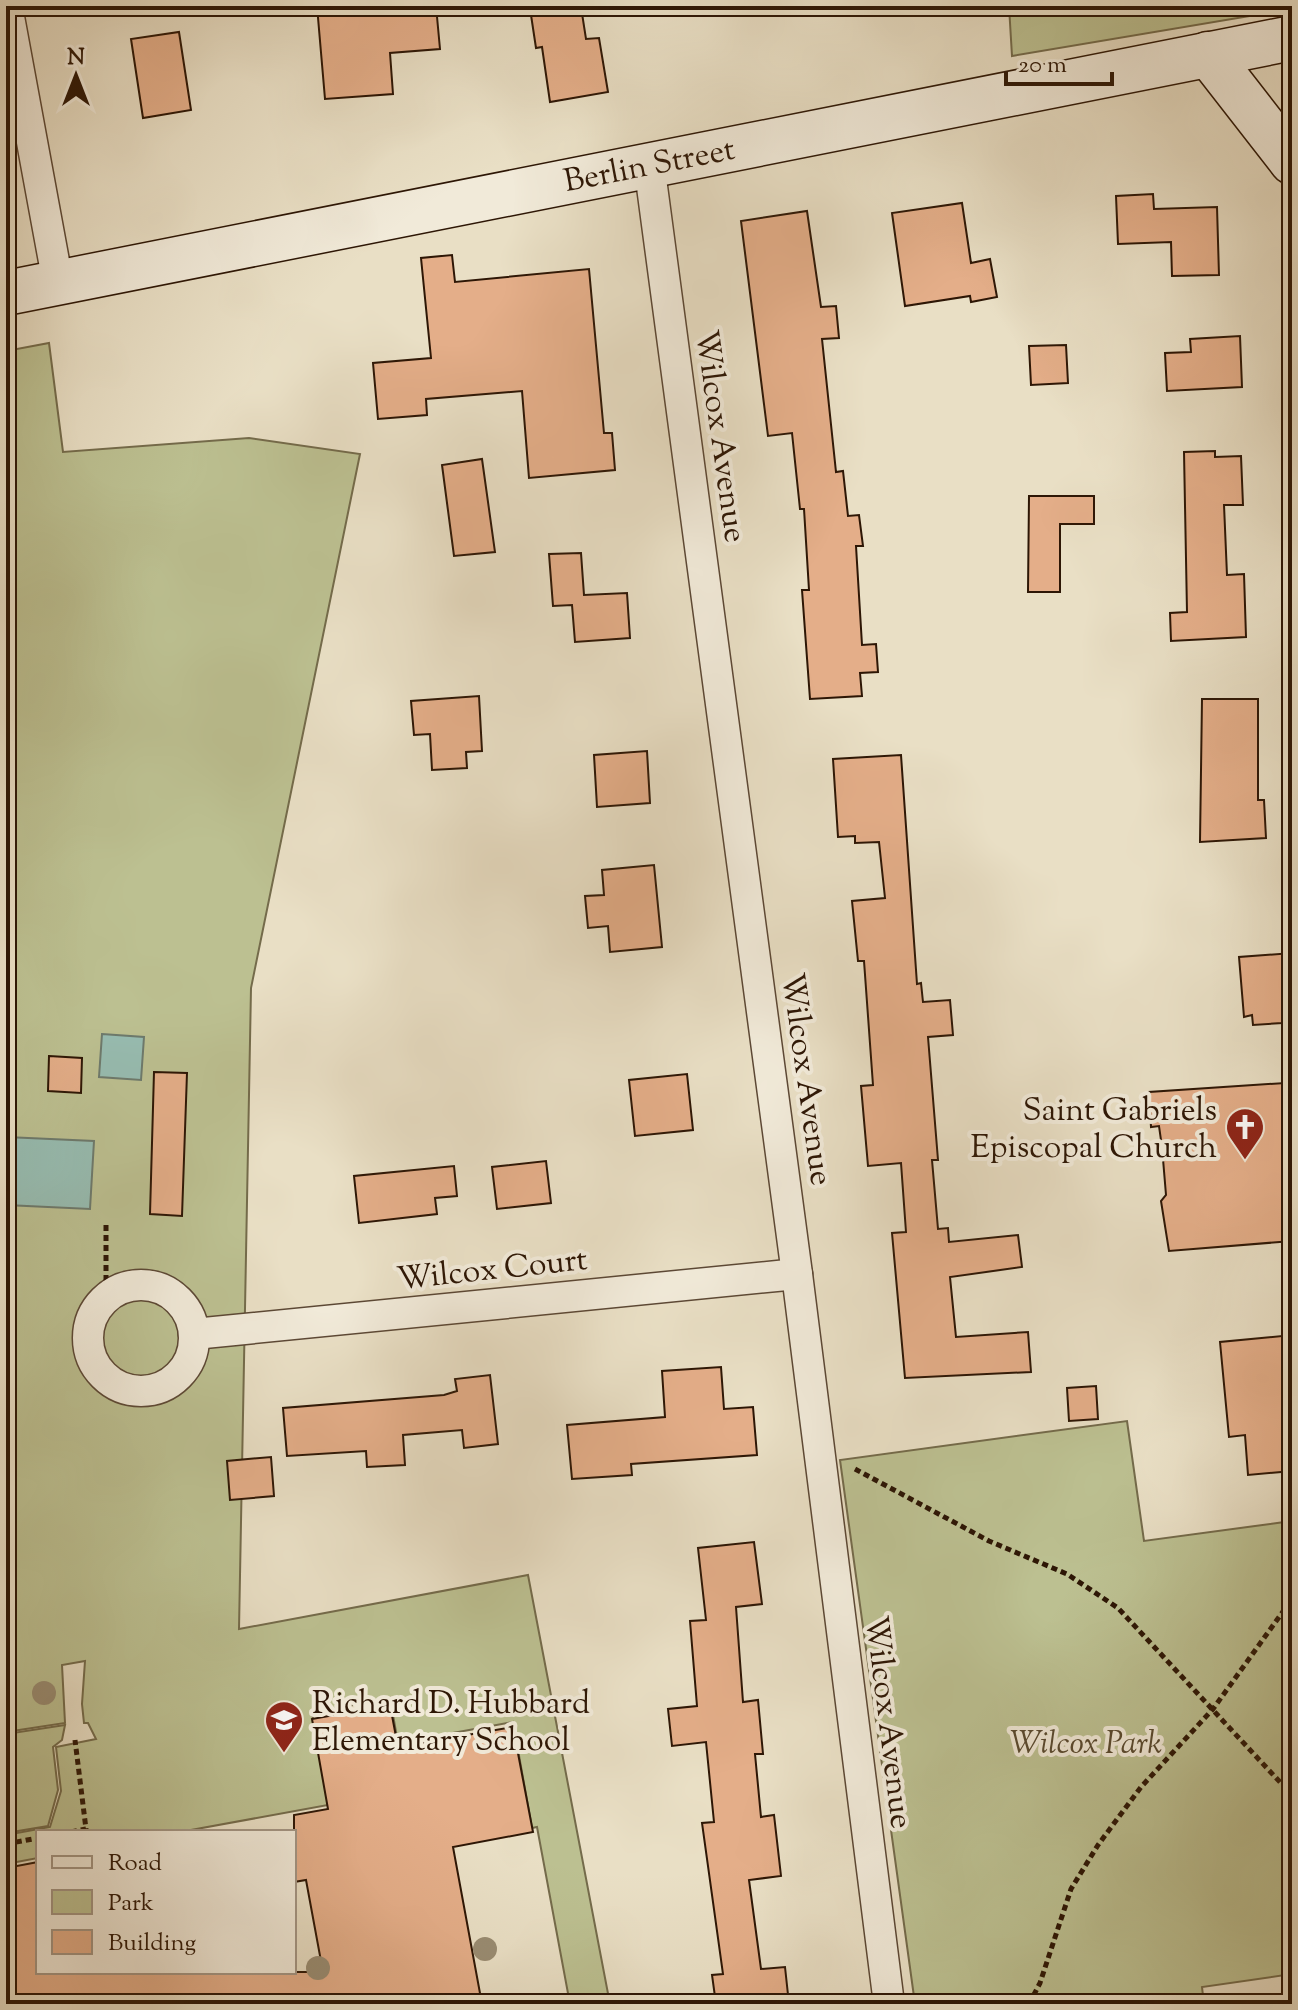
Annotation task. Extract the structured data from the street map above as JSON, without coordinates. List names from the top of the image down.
{
  "streets": {
    "street": ["Berlin Street", "Wilcox Avenue", "Wilcox Court"]
  },
  "crossings": [
    ["Berlin Street", "Wilcox Avenue"],
    ["Wilcox Avenue", "Wilcox Court"]
  ],
  "parks": ["Wilcox Park"],
  "places": {
    "church": ["Saint Gabriels Episcopal Church"],
    "school or university": ["Richard D. Hubbard Elementary School"]
  },
  "legend": ["Road", "Park", "Building"],
  "scale_bar": "20 m",
  "north": "top"
}
